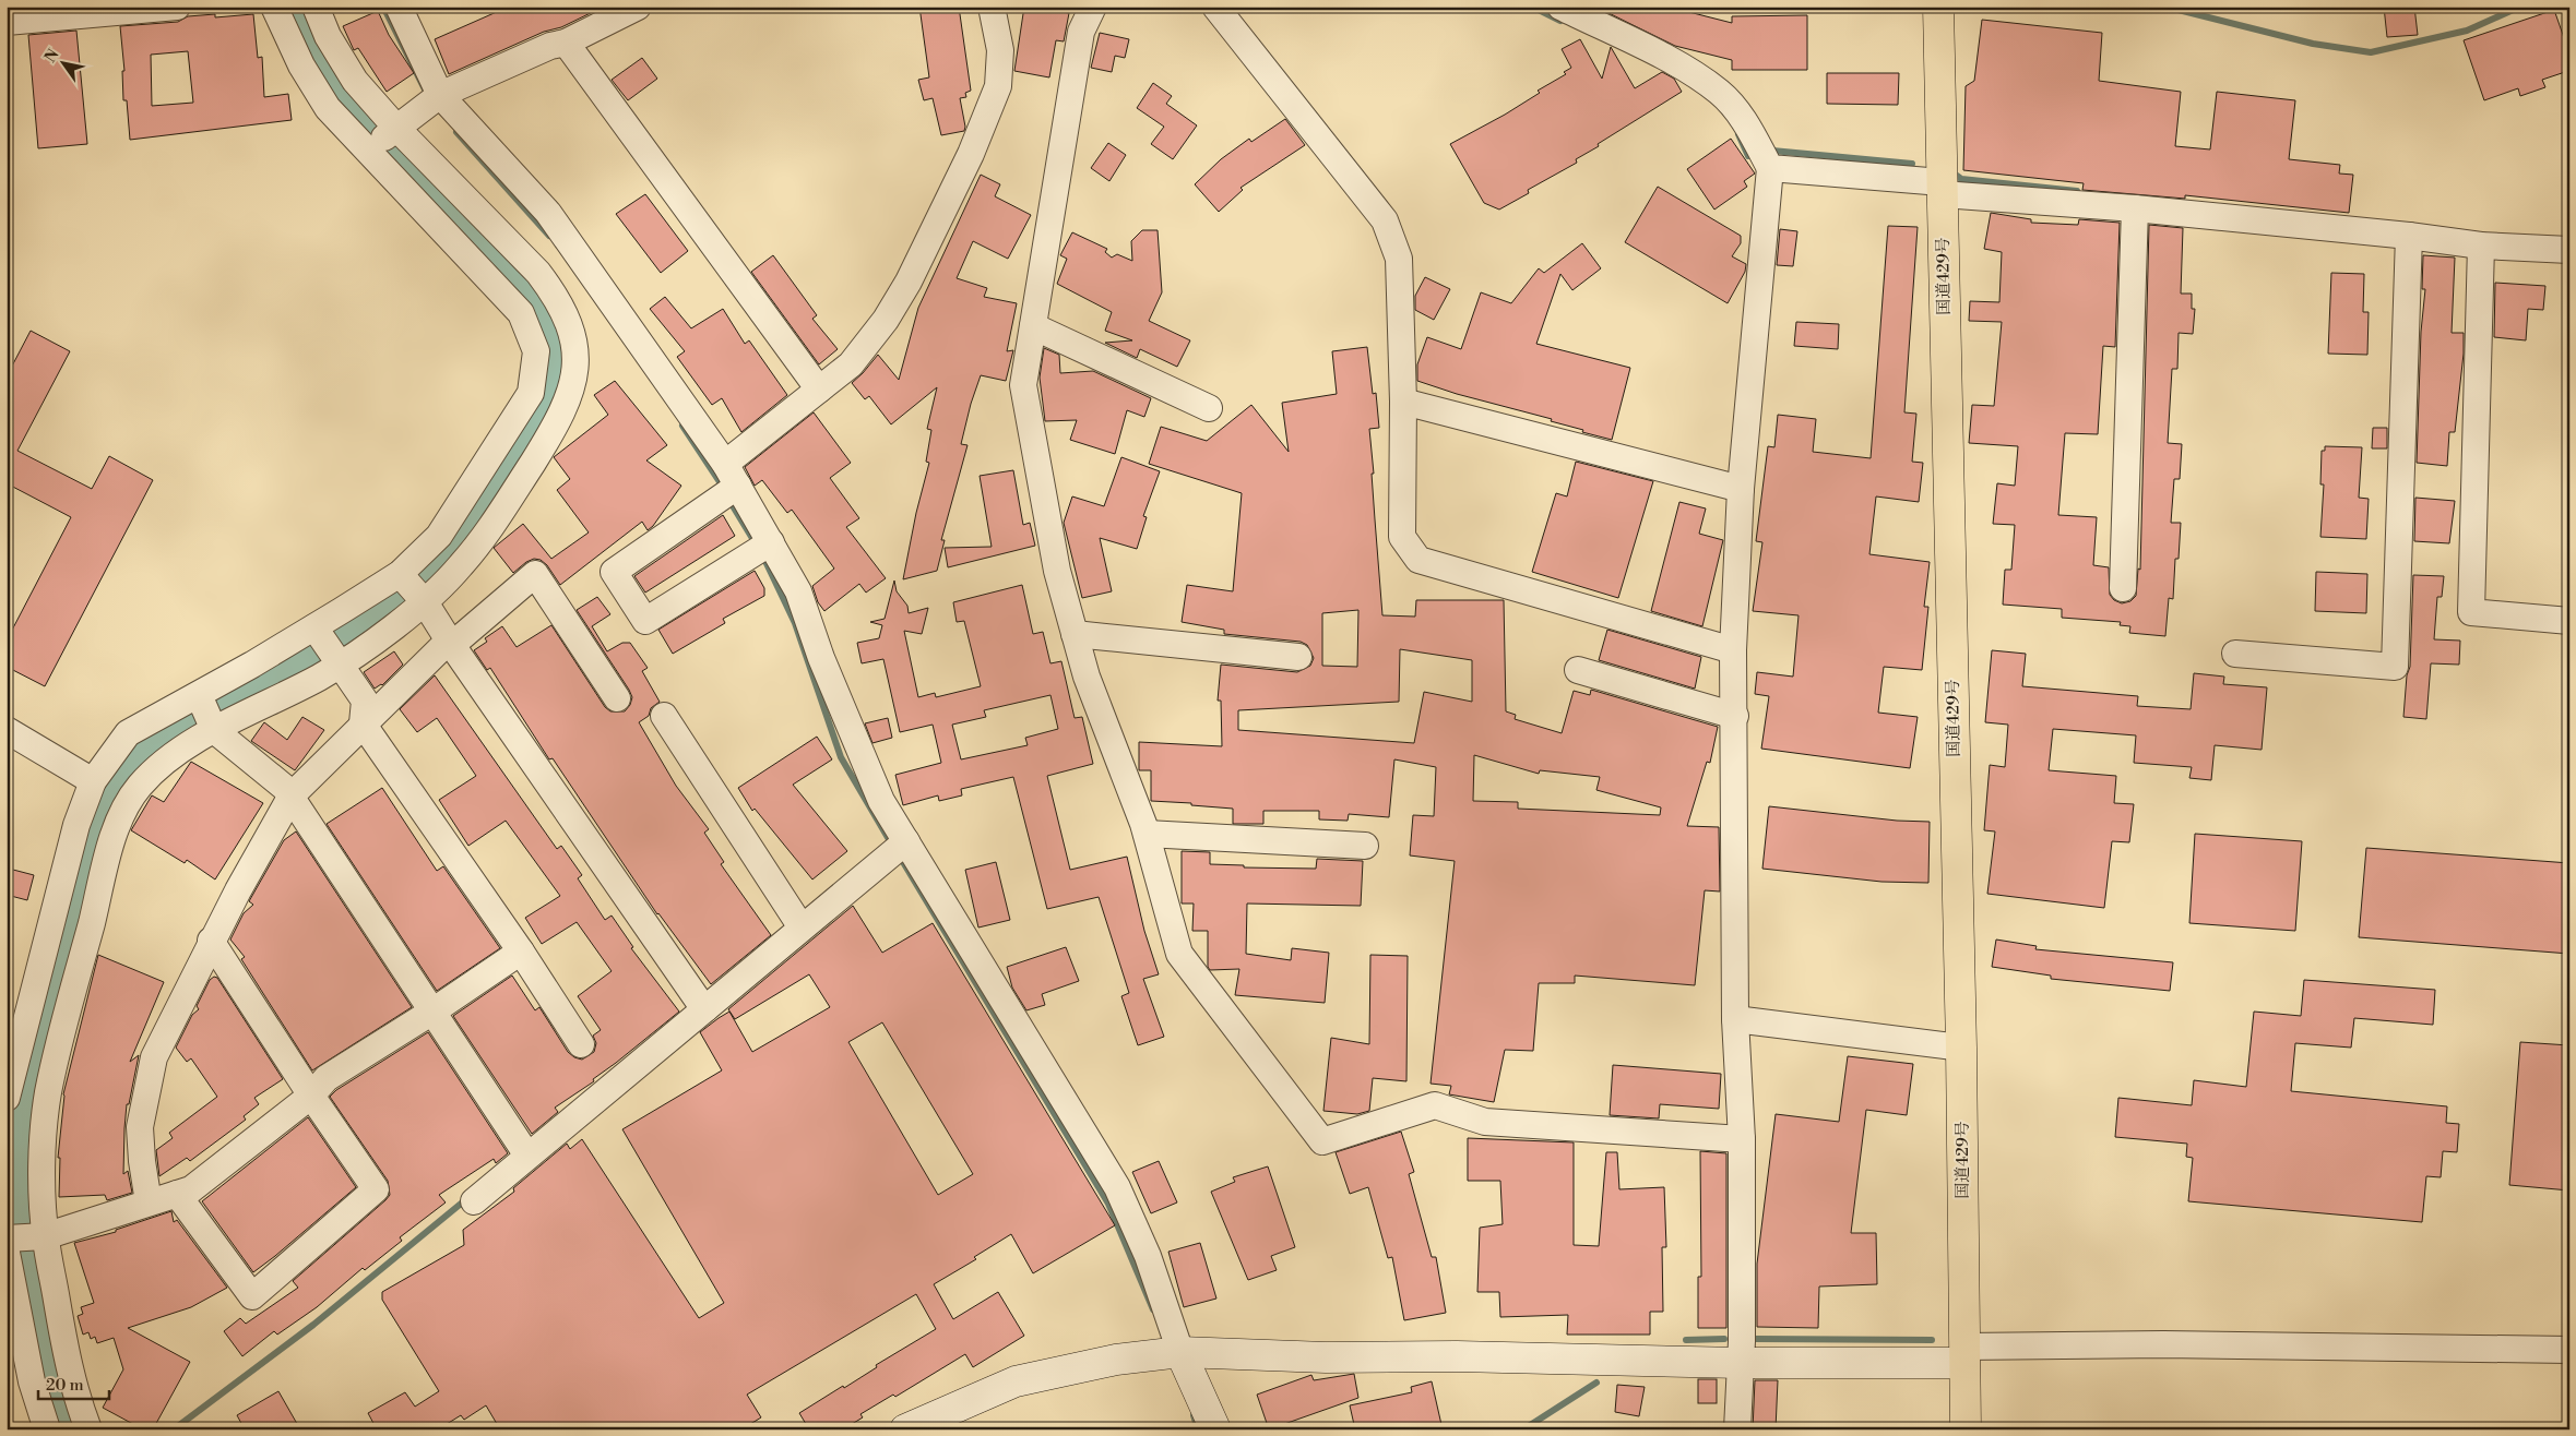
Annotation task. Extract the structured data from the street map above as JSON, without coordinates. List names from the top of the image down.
{
  "streets": {
    "highway": ["国道429号"]
  },
  "scale_bar": "20 m",
  "north": "top left"
}
